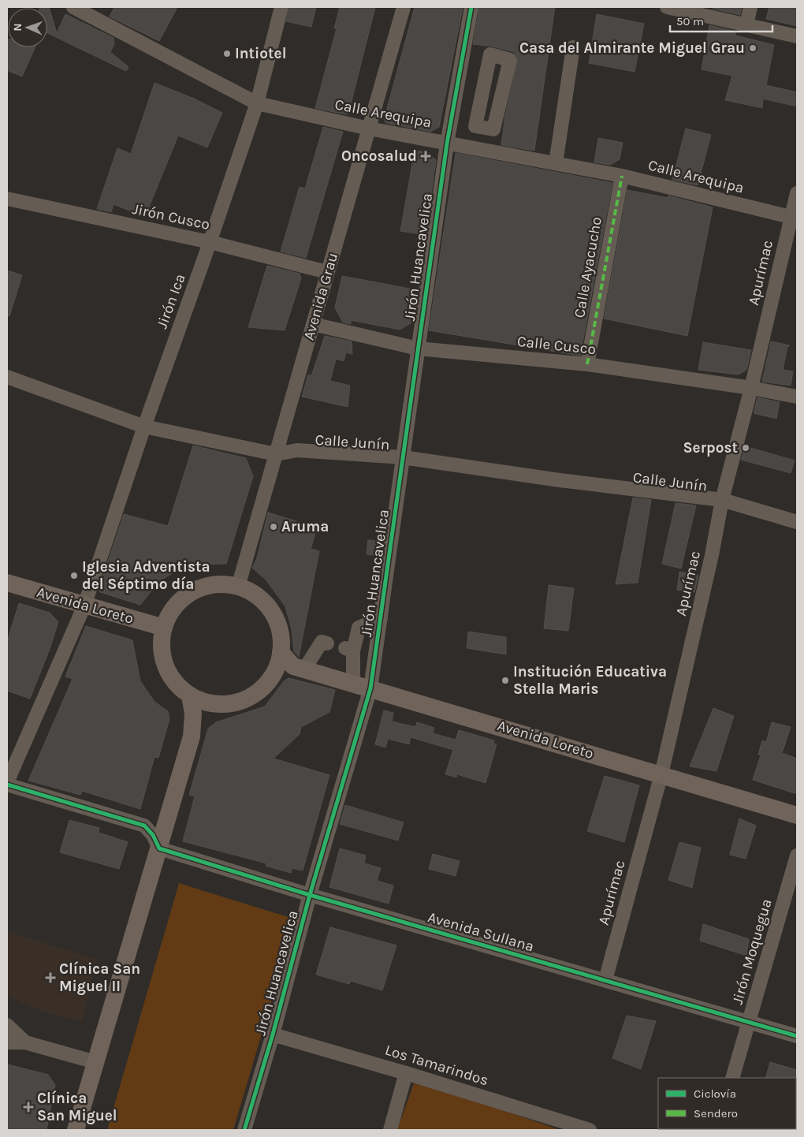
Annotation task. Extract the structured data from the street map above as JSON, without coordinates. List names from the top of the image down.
{
  "streets": {
    "main road": ["Avenida Loreto"],
    "street": [
      "Calle Arequipa",
      "Jirón Cusco",
      "Jirón Huancavelica",
      "Calle Ayacucho",
      "Apurímac",
      "Avenida Grau",
      "Jirón Ica",
      "Calle Cusco",
      "Calle Junín",
      "Avenida Sullana",
      "Jirón Moquegua",
      "Los Tamarindos"
    ]
  },
  "crossings": [
    ["Calle Arequipa", "Jirón Huancavelica"],
    ["Calle Arequipa", "Calle Ayacucho"],
    ["Calle Arequipa", "Apurímac"],
    ["Calle Arequipa", "Avenida Grau"],
    ["Calle Arequipa", "Jirón Ica"],
    ["Jirón Cusco", "Avenida Grau"],
    ["Jirón Cusco", "Jirón Ica"],
    ["Jirón Huancavelica", "Calle Cusco"],
    ["Jirón Huancavelica", "Calle Junín"],
    ["Jirón Huancavelica", "Avenida Loreto"],
    ["Jirón Huancavelica", "Avenida Sullana"],
    ["Jirón Huancavelica", "Los Tamarindos"],
    ["Calle Ayacucho", "Calle Cusco"],
    ["Apurímac", "Calle Cusco"],
    ["Apurímac", "Calle Junín"],
    ["Apurímac", "Avenida Loreto"],
    ["Apurímac", "Avenida Sullana"],
    ["Avenida Grau", "Calle Cusco"],
    ["Avenida Grau", "Calle Junín"],
    ["Avenida Grau", "Avenida Loreto"],
    ["Jirón Ica", "Calle Junín"],
    ["Jirón Ica", "Avenida Loreto"],
    ["Avenida Sullana", "Jirón Moquegua"]
  ],
  "places": {
    "other": [
      "Casa del Almirante Miguel Grau",
      "Intiotel",
      "Serpost",
      "Aruma",
      "Iglesia Adventista del Séptimo día",
      "Institución Educativa Stella Maris"
    ],
    "health": ["Oncosalud", "Clínica San Miguel II", "Clínica San Miguel"]
  },
  "legend": ["Ciclovía", "Sendero"],
  "scale_bar": "50 m",
  "north": "left"
}
